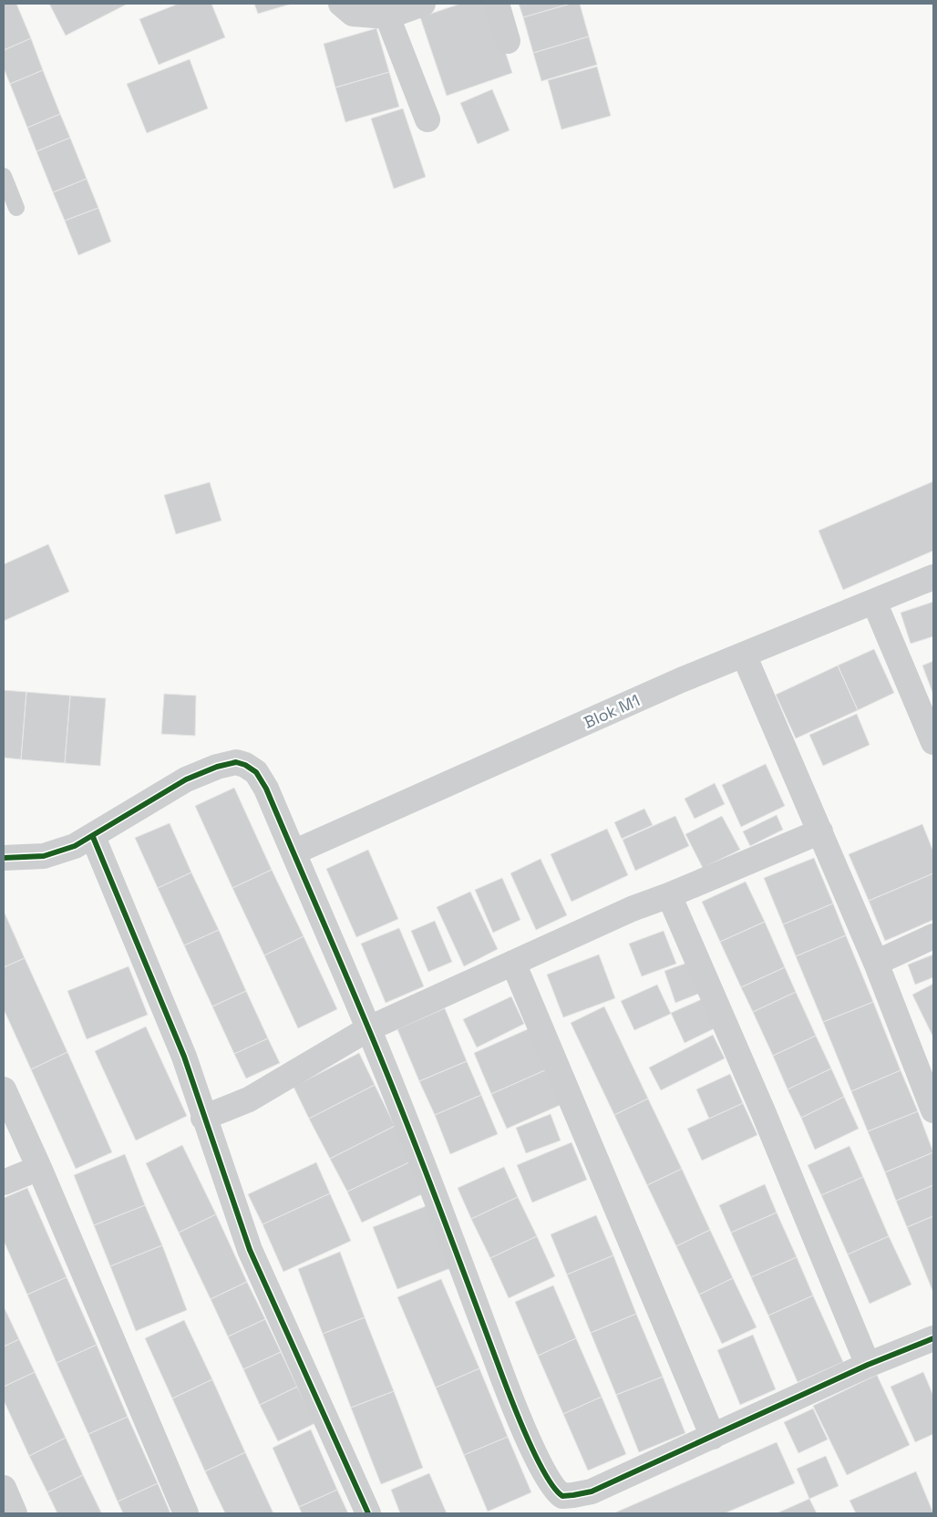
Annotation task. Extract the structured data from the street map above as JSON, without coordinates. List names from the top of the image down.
{
  "streets": {
    "street": ["Blok M1"]
  }
}
